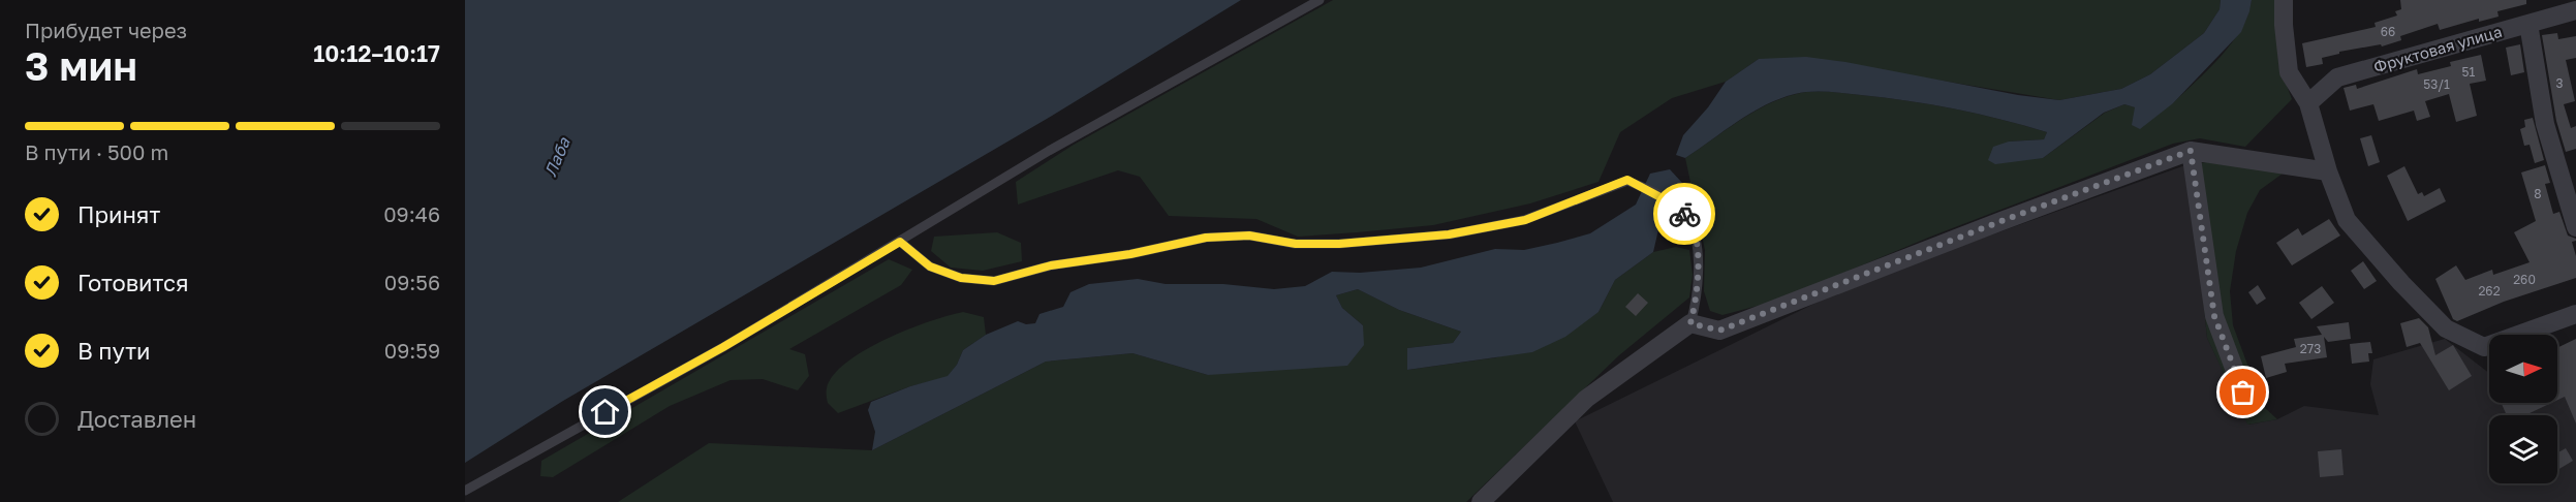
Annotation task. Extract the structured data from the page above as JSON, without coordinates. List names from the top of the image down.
{
  "streets": {
    "street": ["Фруктовая улица"]
  },
  "water": ["Лаба"],
  "house_numbers": [
    "66",
    "51",
    "3",
    "53/1",
    "8",
    "260",
    "262",
    "273"
  ],
  "north": "right",
  "page": {
    "heading": ["3 мин", "Прибудет через", "10:12–10:17"],
    "bar": "В пути · 500 m",
    "list": [
      ["Принят", "09:46"],
      ["Готовится", "09:56"],
      ["В пути", "09:59"],
      "Доставлен"
    ]
  }
}
